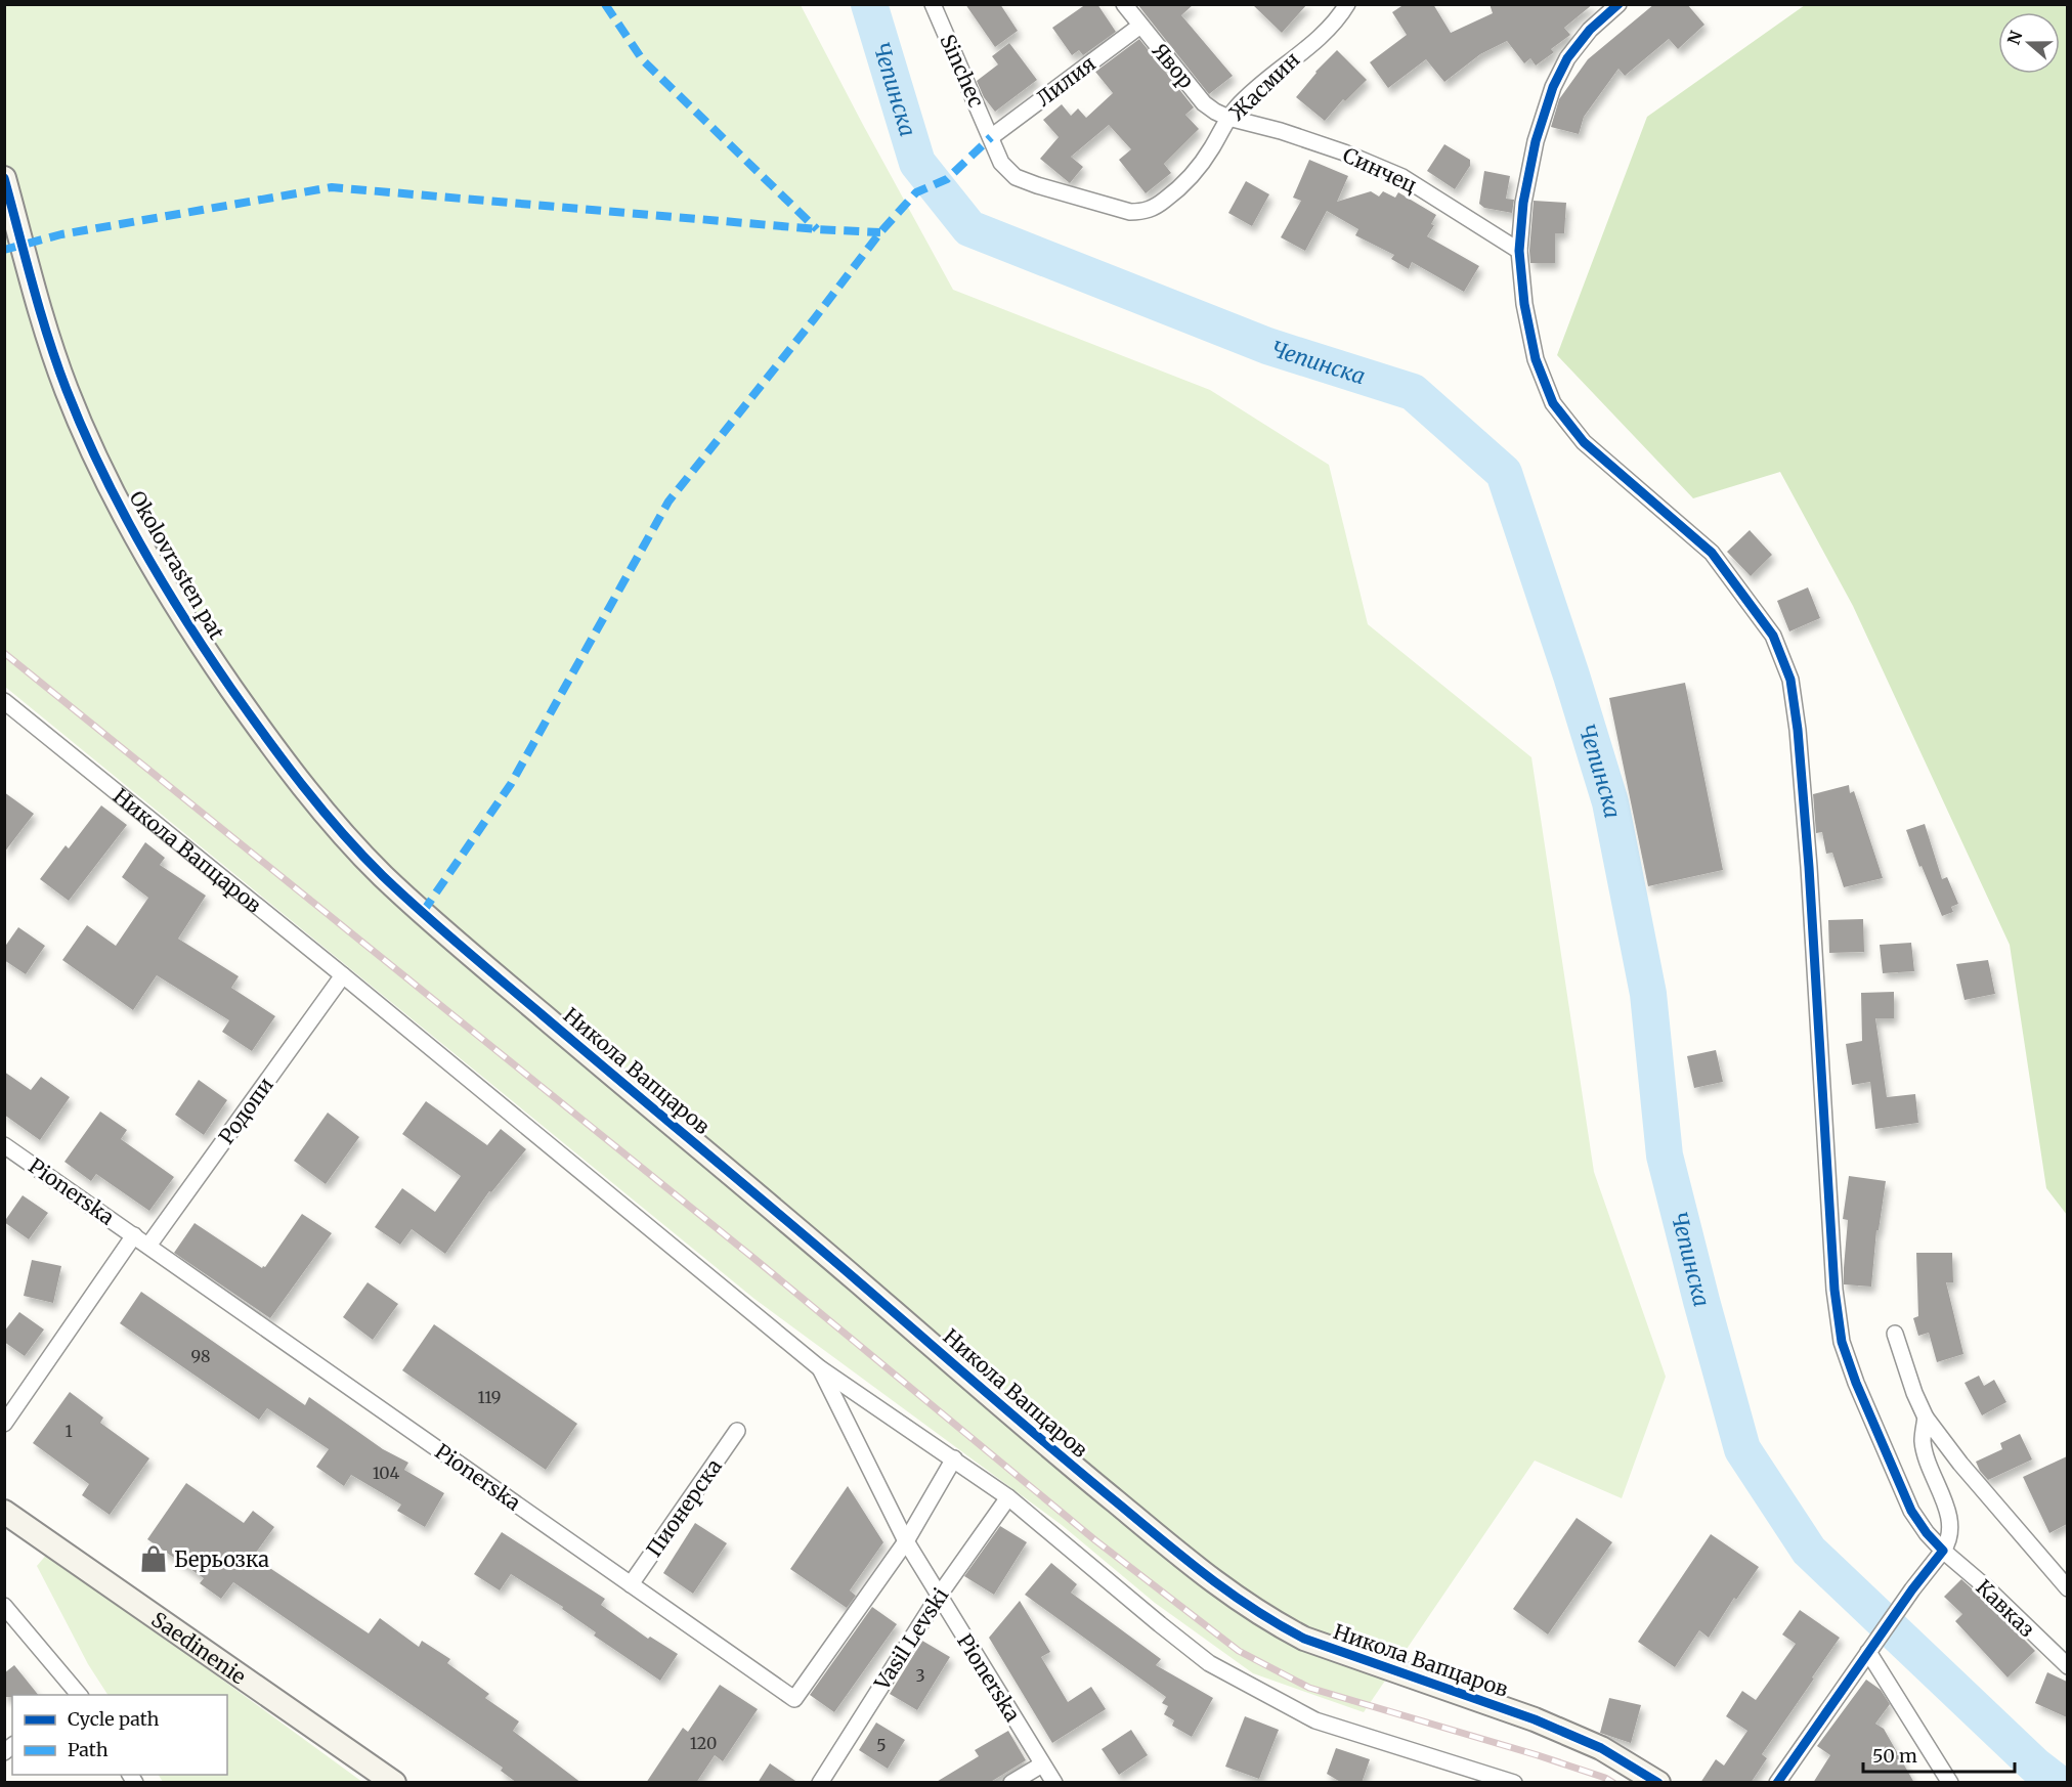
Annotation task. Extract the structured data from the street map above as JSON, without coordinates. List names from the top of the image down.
{
  "streets": {
    "street": [
      "Явор",
      "Sinchec",
      "Лилия",
      "Жасмин",
      "Синчец",
      "Okolovrasten pat",
      "Никола Вапцаров",
      "Родопи",
      "Pionerska",
      "Пионерска",
      "Кавказ",
      "Vasil Levski",
      "Saedinenie"
    ]
  },
  "crossings": [
    ["Явор", "Лилия"],
    ["Явор", "Жасмин"],
    ["Явор", "Синчец"],
    ["Sinchec", "Лилия"],
    ["Sinchec", "Жасмин"],
    ["Жасмин", "Синчец"],
    ["Синчец", "Кавказ"],
    ["Okolovrasten pat", "Никола Вапцаров"],
    ["Никола Вапцаров", "Родопи"],
    ["Никола Вапцаров", "Pionerska"],
    ["Никола Вапцаров", "Vasil Levski"],
    ["Родопи", "Pionerska"],
    ["Pionerska", "Пионерска"],
    ["Pionerska", "Vasil Levski"]
  ],
  "water": ["Чепинска"],
  "places": {
    "shop": ["Берьозка"]
  },
  "house_numbers": [
    "98",
    "119",
    "1",
    "104",
    "3",
    "120",
    "5"
  ],
  "legend": ["Cycle path", "Path"],
  "scale_bar": "50 m",
  "north": "left"
}
